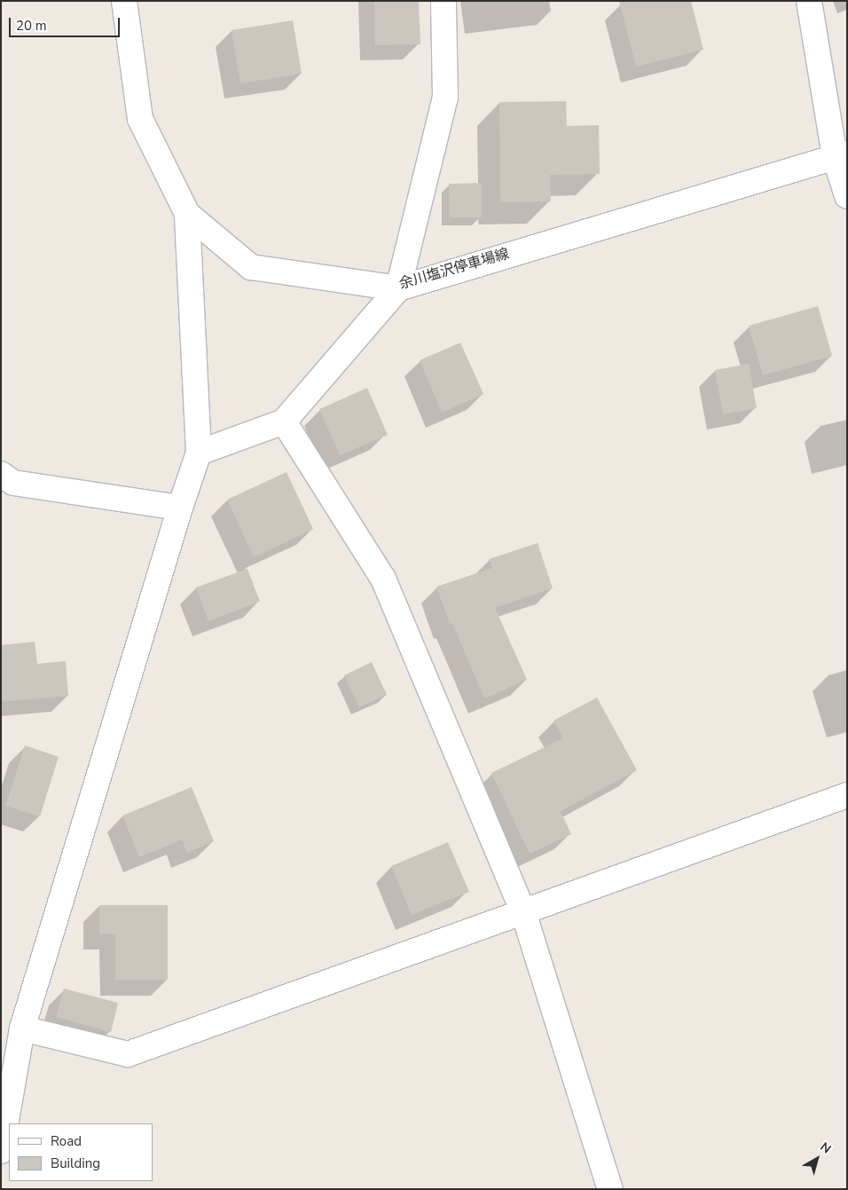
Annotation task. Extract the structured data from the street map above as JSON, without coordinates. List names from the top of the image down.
{
  "streets": {
    "street": ["余川塩沢停車場線"]
  },
  "legend": ["Road", "Building"],
  "scale_bar": "20 m",
  "north": "top right"
}
